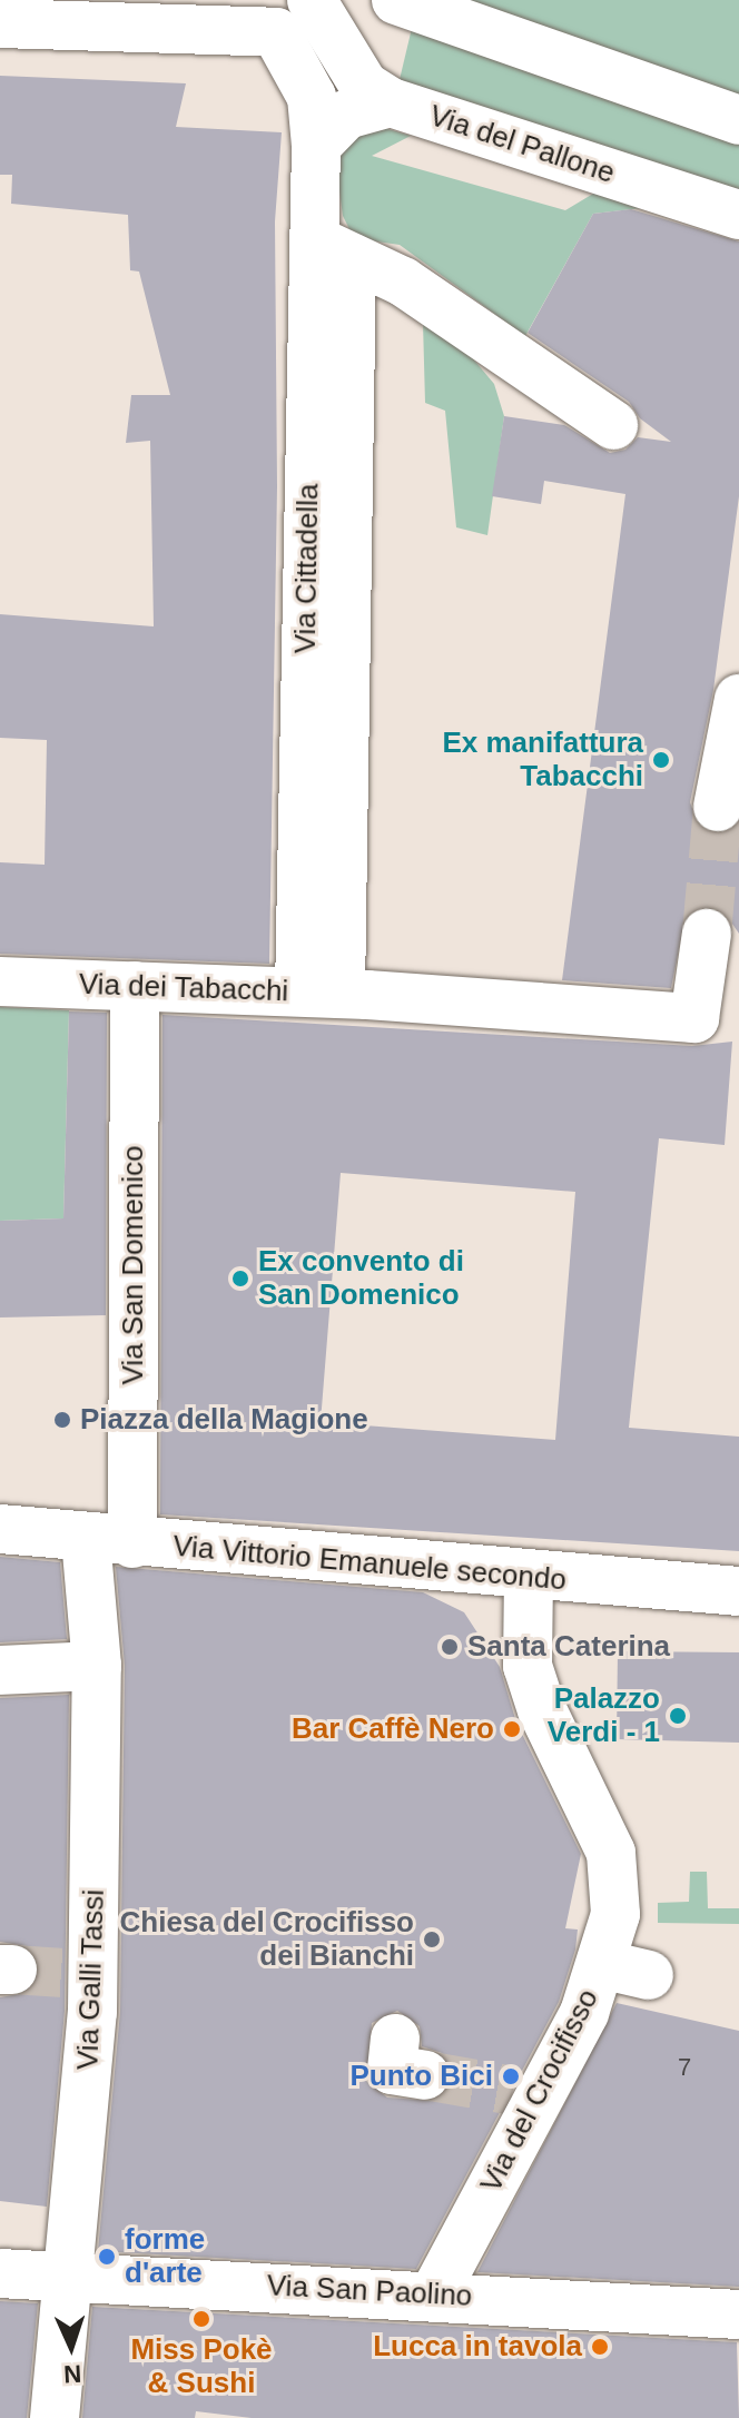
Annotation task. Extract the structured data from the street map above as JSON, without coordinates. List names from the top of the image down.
{
  "streets": {
    "street": [
      "Via del Pallone",
      "Via dei Tabacchi",
      "Via San Domenico",
      "Via Vittorio Emanuele secondo",
      "Via Galli Tassi",
      "Via del Crocifisso",
      "Via San Paolino"
    ]
  },
  "crossings": [
    ["Via dei Tabacchi", "Via San Domenico"],
    ["Via San Domenico", "Via Vittorio Emanuele secondo"],
    ["Via San Domenico", "Via Galli Tassi"],
    ["Via Vittorio Emanuele secondo", "Via Galli Tassi"],
    ["Via Vittorio Emanuele secondo", "Via del Crocifisso"],
    ["Via Galli Tassi", "Via San Paolino"],
    ["Via del Crocifisso", "Via San Paolino"]
  ],
  "places": [
    "Ex manifattura Tabacchi",
    "Ex convento di San Domenico",
    "Piazza della Magione",
    "Santa Caterina",
    "Palazzo Verdi - 1",
    "Bar Caffè Nero",
    "Chiesa del Crocifisso dei Bianchi",
    "Punto Bici",
    "forme d'arte",
    "Miss Pokè & Sushi",
    "Lucca in tavola"
  ],
  "house_numbers": ["7"],
  "north": "bottom"
}
